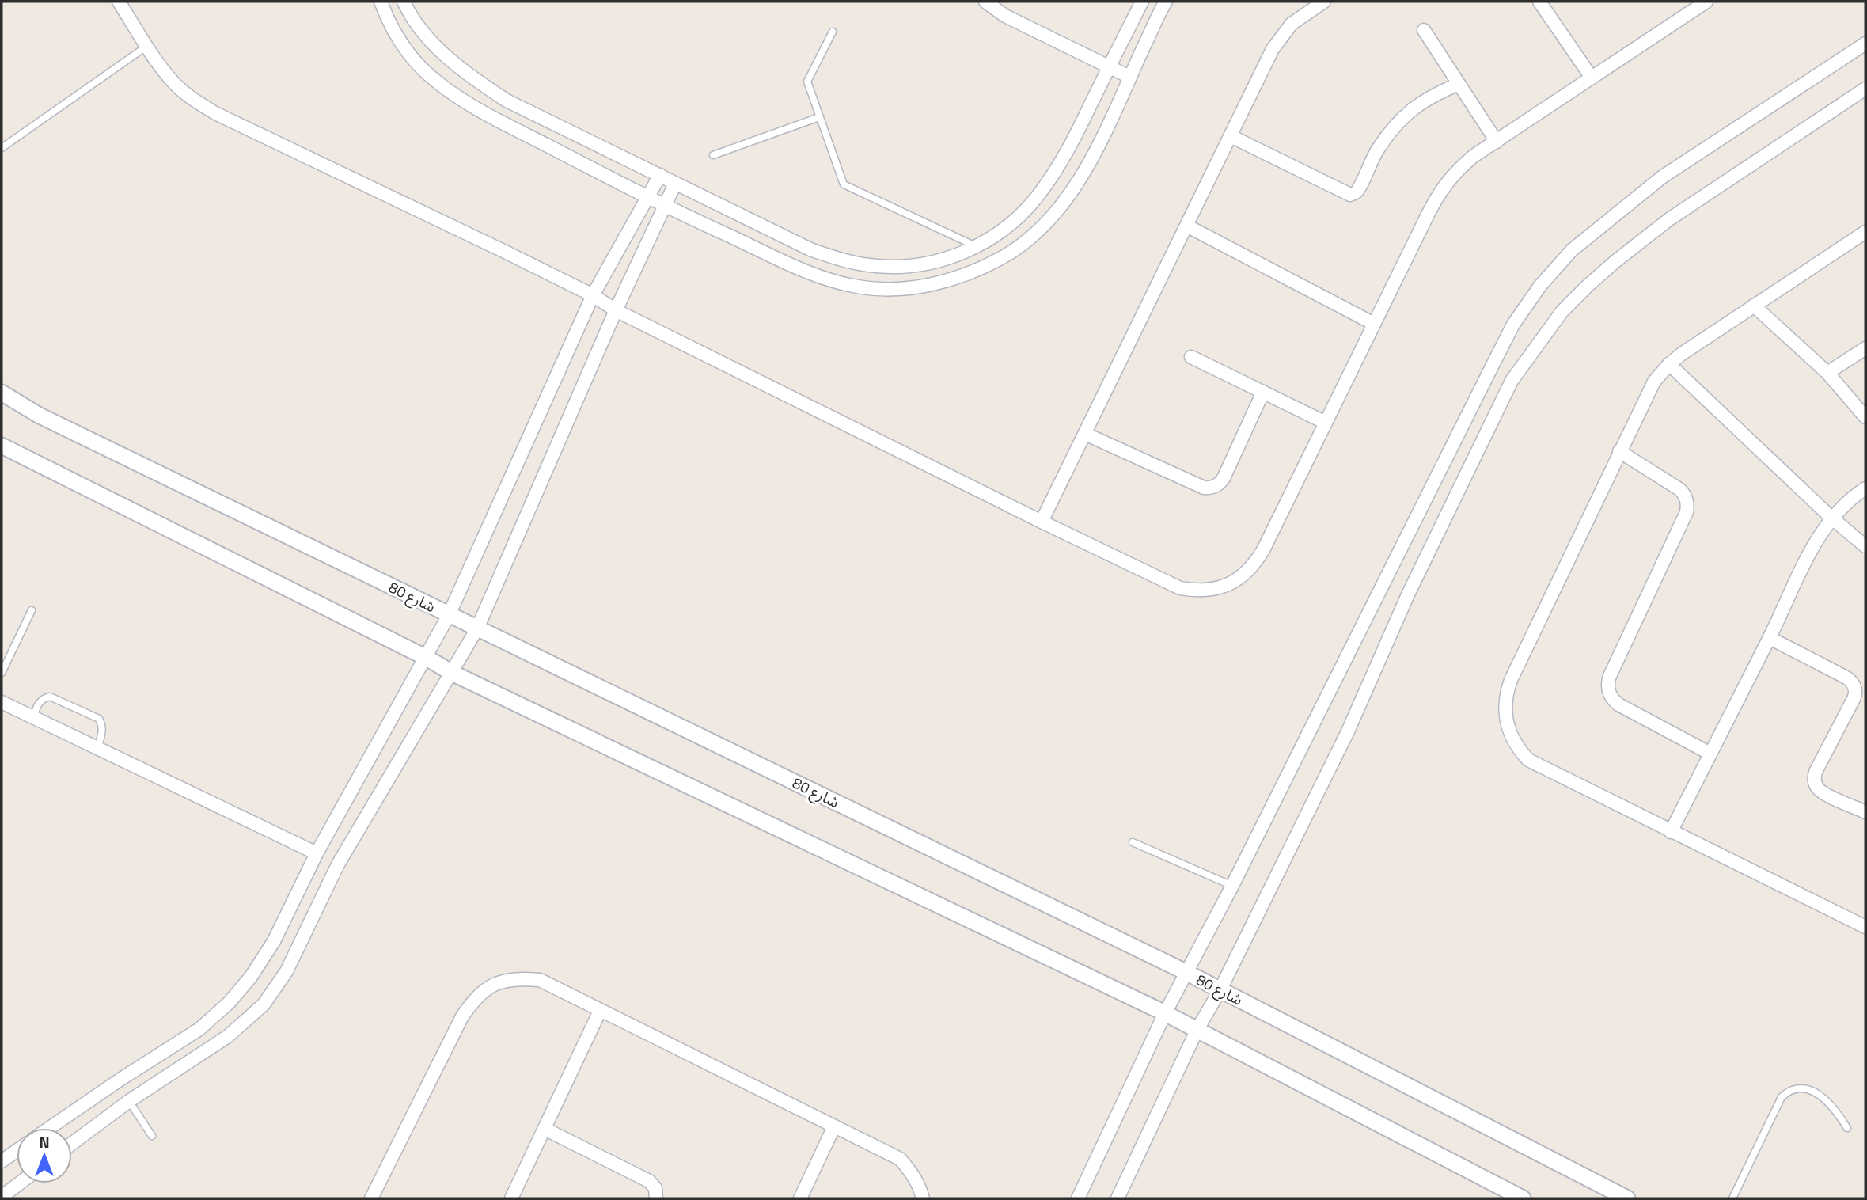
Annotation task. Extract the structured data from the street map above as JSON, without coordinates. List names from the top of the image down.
{
  "streets": {
    "street": ["شارع 80"]
  },
  "north": "top"
}
